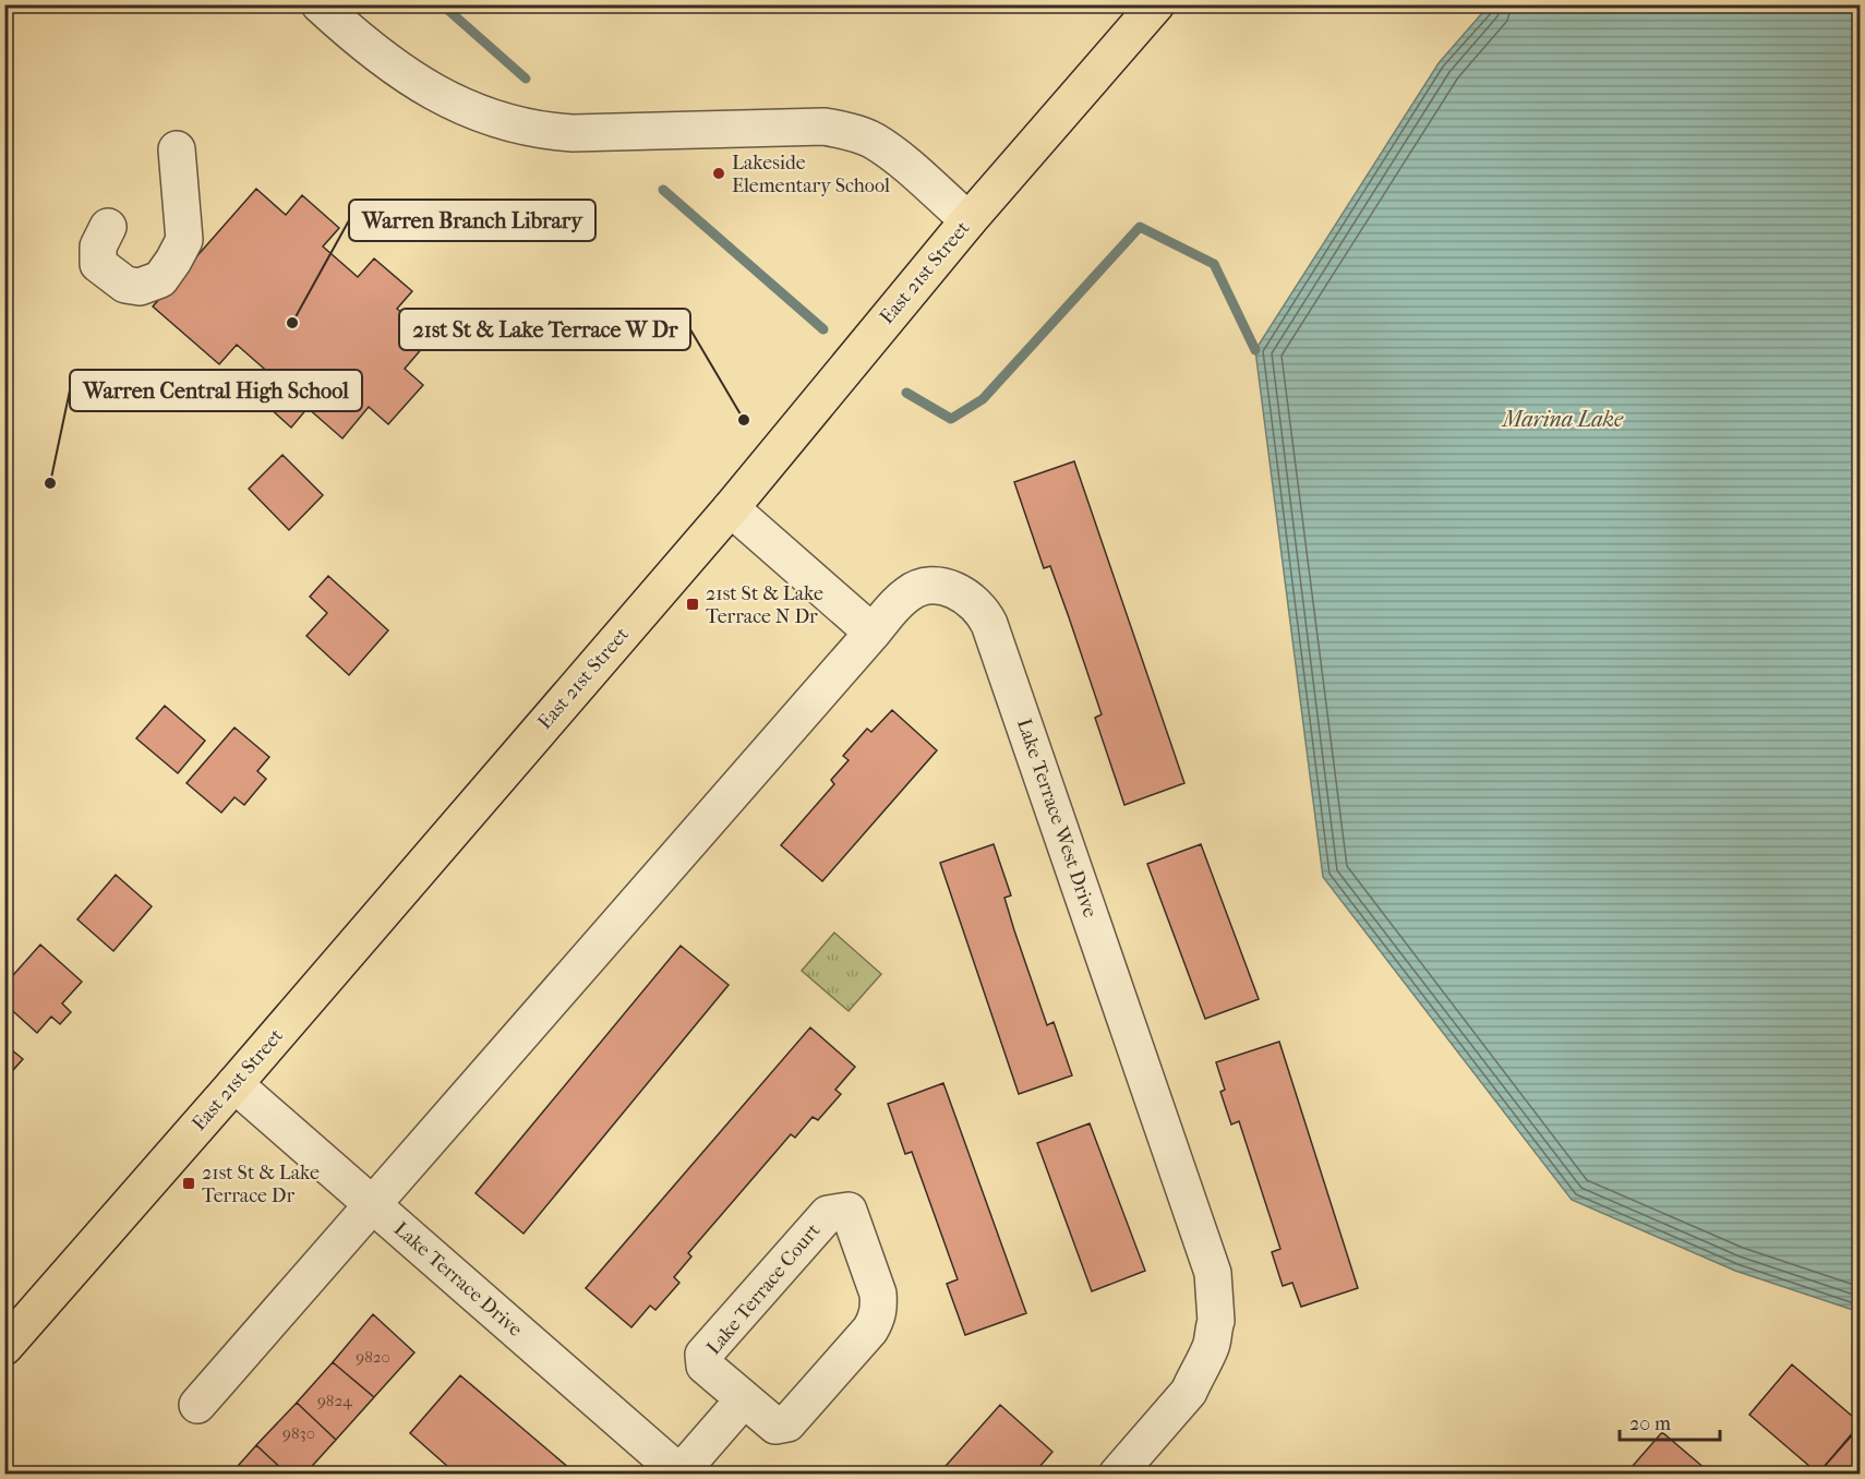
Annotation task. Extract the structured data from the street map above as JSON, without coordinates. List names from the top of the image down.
{
  "streets": {
    "main road": ["East 21st Street"],
    "street": ["Lake Terrace West Drive", "Lake Terrace Drive", "Lake Terrace Court"]
  },
  "crossings": [
    ["East 21st Street", "Lake Terrace Drive"]
  ],
  "water": ["Marina Lake"],
  "places": {
    "other": [
      "Lakeside Elementary School",
      "Warren Branch Library",
      "21st St & Lake Terrace W Dr",
      "Warren Central High School"
    ],
    "transit": ["21st St & Lake Terrace N Dr", "21st St & Lake Terrace Dr"]
  },
  "house_numbers": ["9820", "9824", "9830"],
  "scale_bar": "20 m"
}
